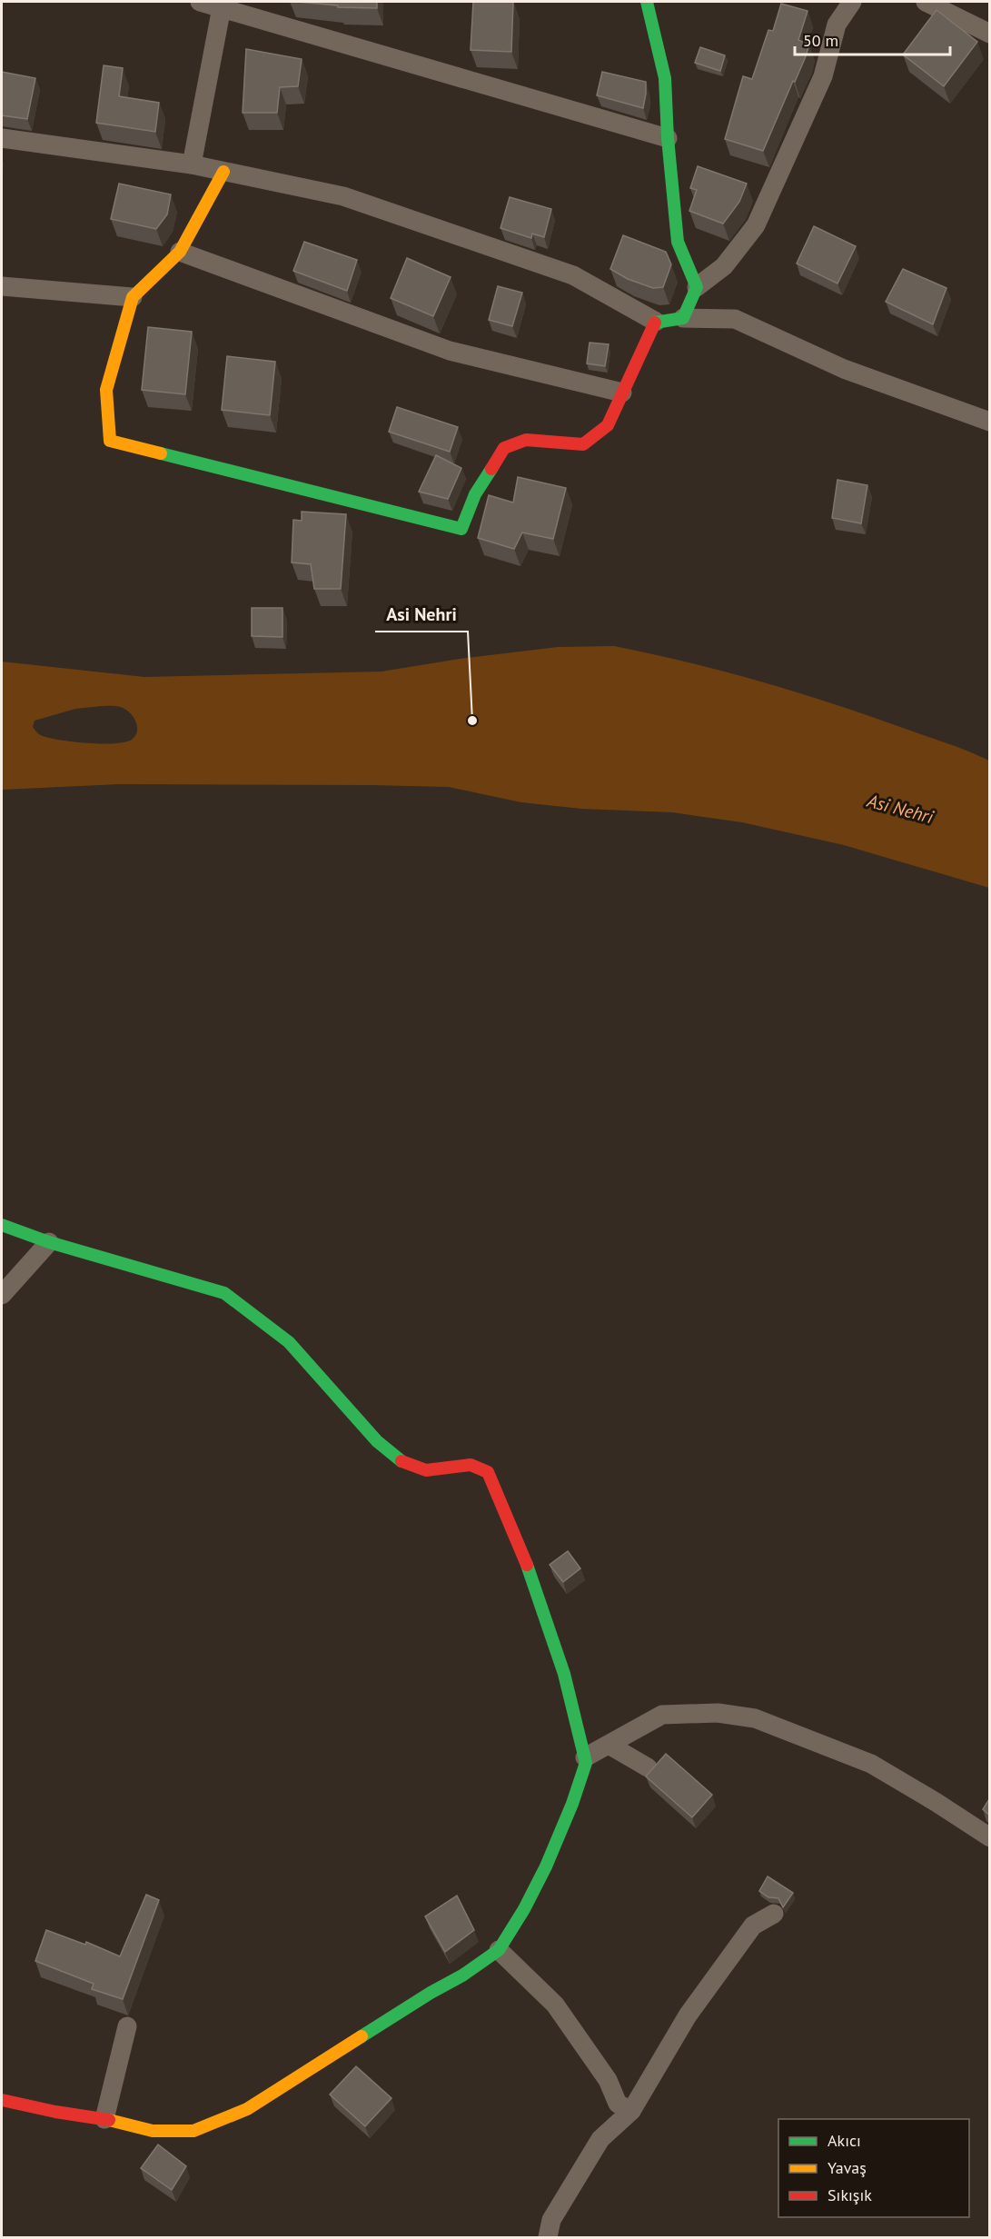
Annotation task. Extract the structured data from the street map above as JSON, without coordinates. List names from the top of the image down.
{
  "water": ["Asi Nehri"],
  "places": ["Asi Nehri"],
  "legend": ["Akıcı", "Yavaş", "Sıkışık"],
  "scale_bar": "50 m"
}
